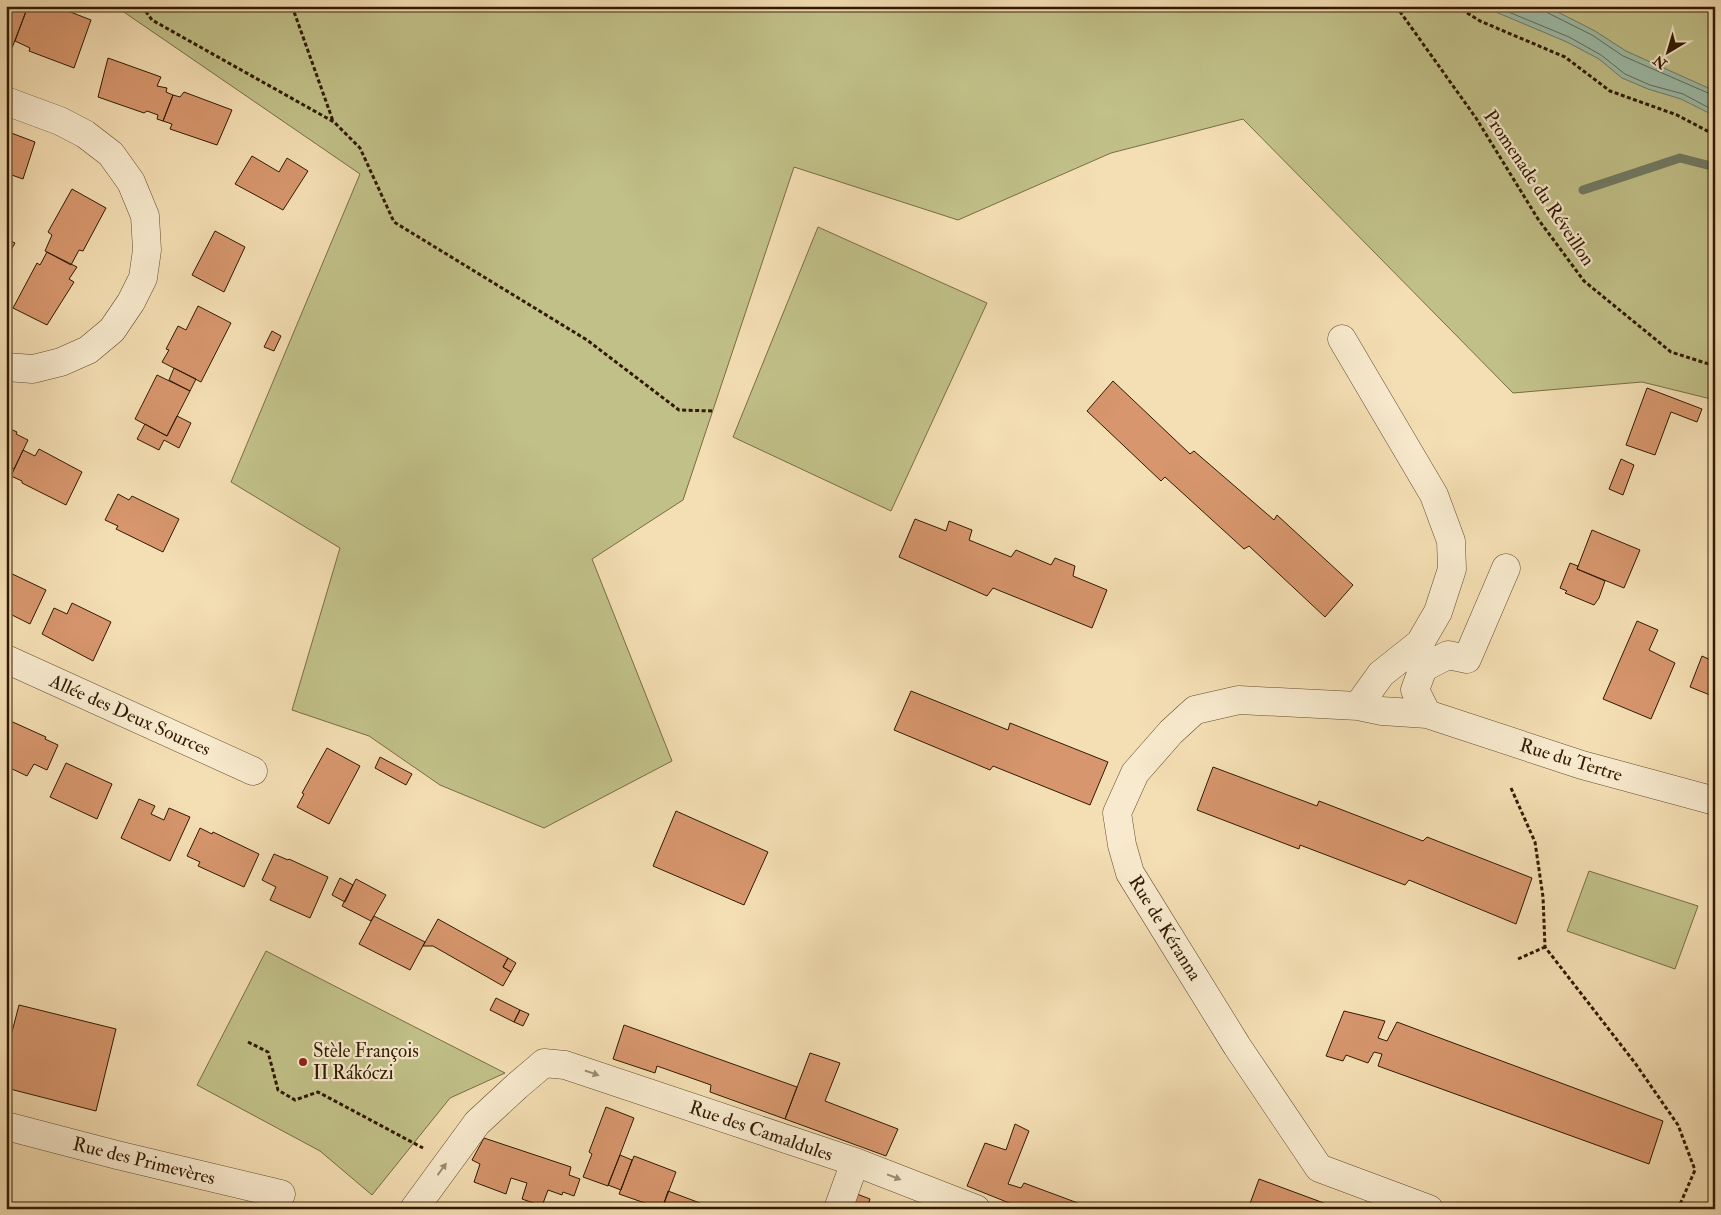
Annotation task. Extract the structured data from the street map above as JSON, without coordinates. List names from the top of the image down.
{
  "streets": {
    "street": [
      "Allée des Deux Sources",
      "Rue du Tertre",
      "Rue de Kéranna",
      "Rue des Camaldules",
      "Rue des Primevères"
    ],
    "path": ["Promenade du Réveillon"]
  },
  "crossings": [
    ["Rue du Tertre", "Rue de Kéranna"]
  ],
  "one_way": ["Rue des Camaldules"],
  "places": ["Stèle François II Rákóczi"],
  "north": "bottom left"
}
